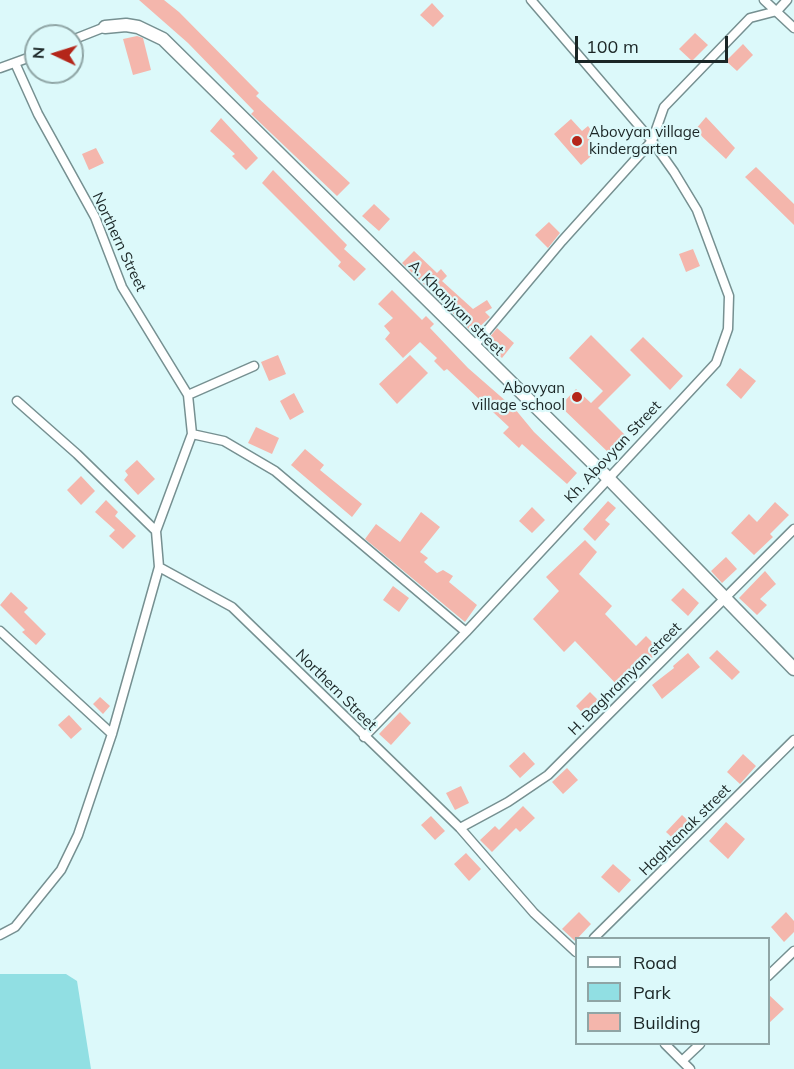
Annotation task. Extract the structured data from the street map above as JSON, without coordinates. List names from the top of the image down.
{
  "streets": {
    "street": [
      "Northern Street",
      "A. Khanjyan street",
      "Kh. Abovyan Street",
      "H. Baghramyan street",
      "Haghtanak street"
    ]
  },
  "crossings": [
    ["Northern Street", "Kh. Abovyan Street"],
    ["Northern Street", "H. Baghramyan street"],
    ["A. Khanjyan street", "Kh. Abovyan Street"],
    ["A. Khanjyan street", "H. Baghramyan street"]
  ],
  "places": ["Abovyan village kindergarten", "Abovyan village school"],
  "legend": ["Road", "Park", "Building"],
  "scale_bar": "100 m",
  "north": "left"
}
